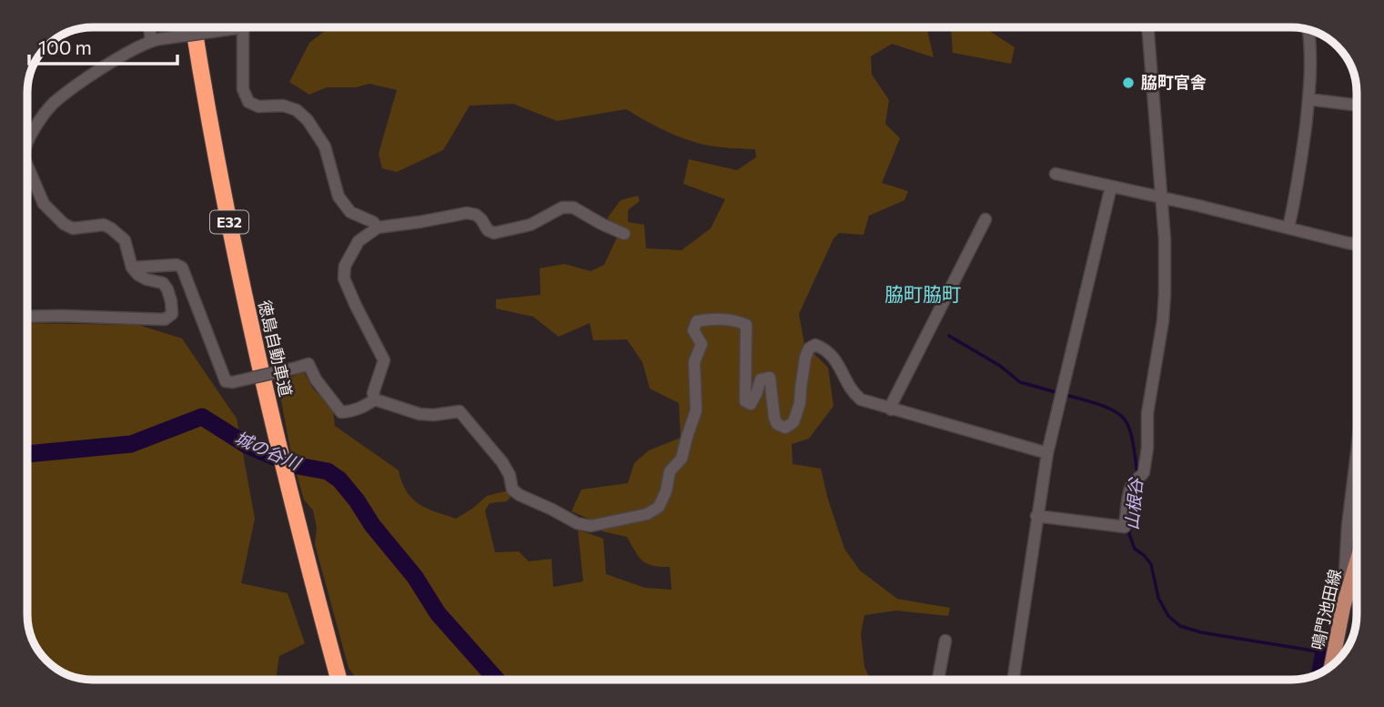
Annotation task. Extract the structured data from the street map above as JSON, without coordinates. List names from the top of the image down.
{
  "streets": {
    "highway": ["E32", "徳島自動車道"],
    "main road": ["鳴門池田線"]
  },
  "districts": ["脇町脇町"],
  "water": ["城の谷川", "山根谷"],
  "places": ["脇町官舎"],
  "scale_bar": "100 m"
}
